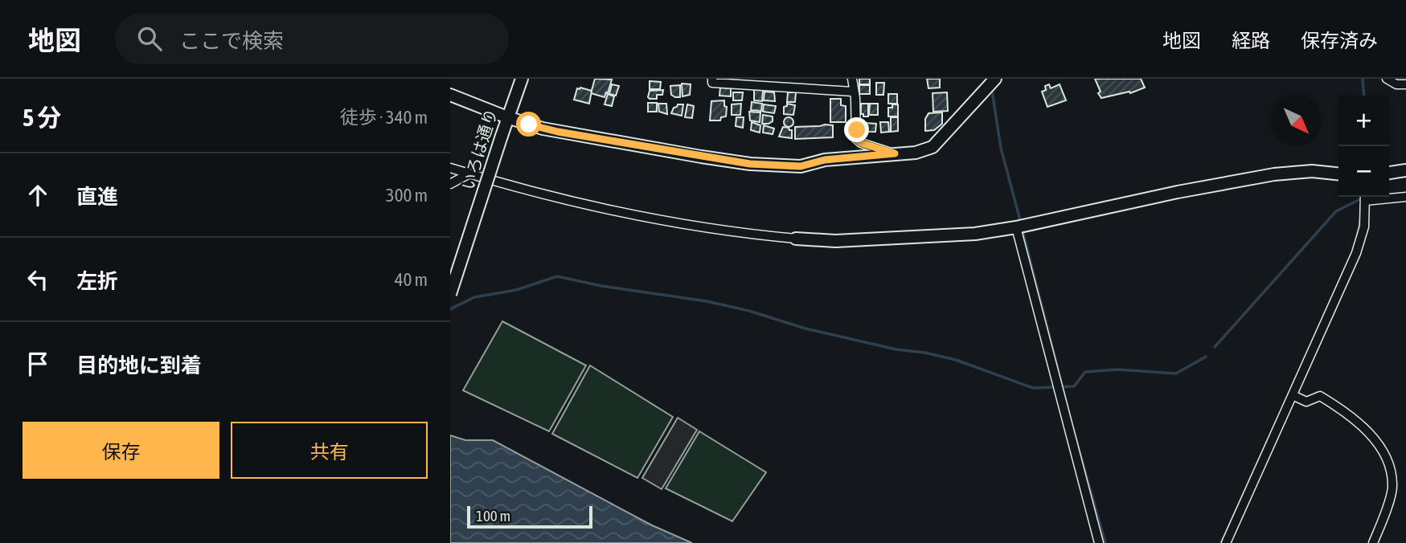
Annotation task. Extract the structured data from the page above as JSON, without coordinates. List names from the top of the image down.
{
  "streets": {
    "street": ["いろは通り"]
  },
  "scale_bar": "100 m",
  "north": "bottom right",
  "page": {
    "header": "地図",
    "search": "ここで検索",
    "nav": ["地図", "経路", "保存済み"],
    "heading": ["5 分", "徒歩 · 340 m"],
    "map_buttons": ["+", "−"],
    "list": [
      ["直進", "300 m"],
      ["左折", "40 m"],
      "目的地に到着"
    ],
    "buttons": ["保存", "共有"],
    "scale": "100 m"
  }
}
